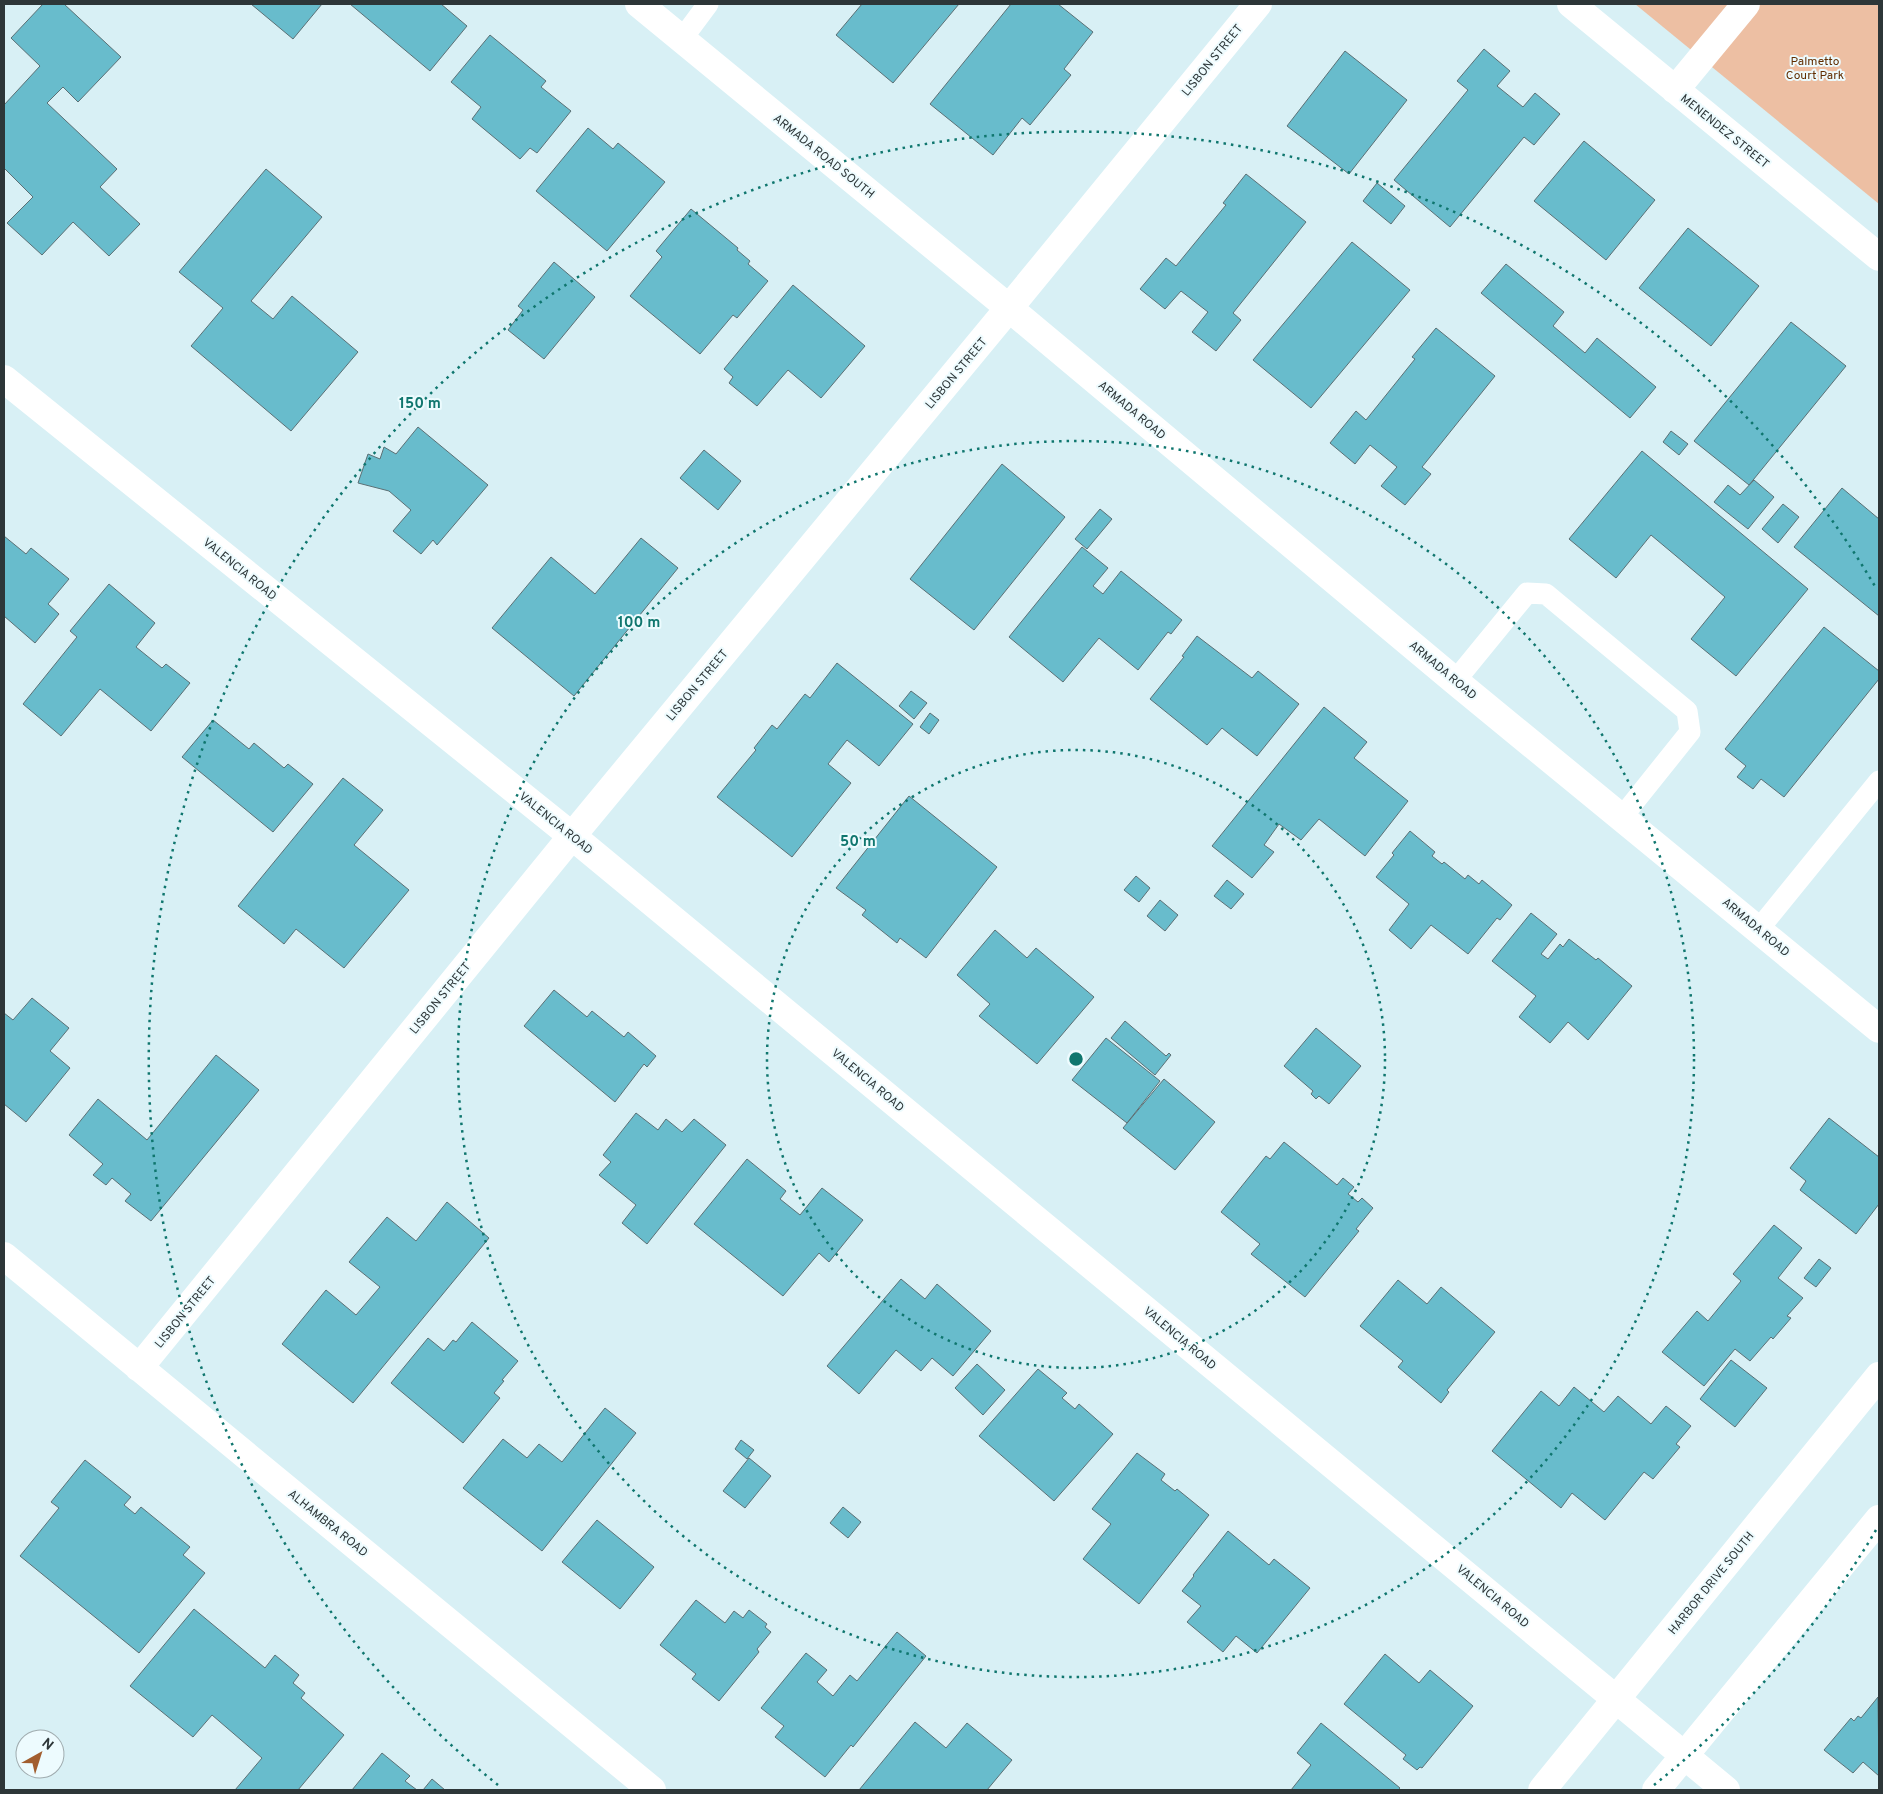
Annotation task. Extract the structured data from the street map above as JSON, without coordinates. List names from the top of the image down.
{
  "streets": {
    "street": [
      "LISBON STREET",
      "MENENDEZ STREET",
      "ARMADA ROAD SOUTH",
      "ARMADA ROAD",
      "VALENCIA ROAD",
      "ALHAMBRA ROAD",
      "HARBOR DRIVE SOUTH"
    ]
  },
  "crossings": [
    ["LISBON STREET", "ARMADA ROAD SOUTH"],
    ["LISBON STREET", "ARMADA ROAD"],
    ["LISBON STREET", "VALENCIA ROAD"],
    ["LISBON STREET", "ALHAMBRA ROAD"],
    ["ARMADA ROAD SOUTH", "ARMADA ROAD"],
    ["VALENCIA ROAD", "HARBOR DRIVE SOUTH"]
  ],
  "parks": ["Palmetto Court Park"],
  "north": "top right",
  "rings": ["150 m", "100 m", "50 m"]
}
